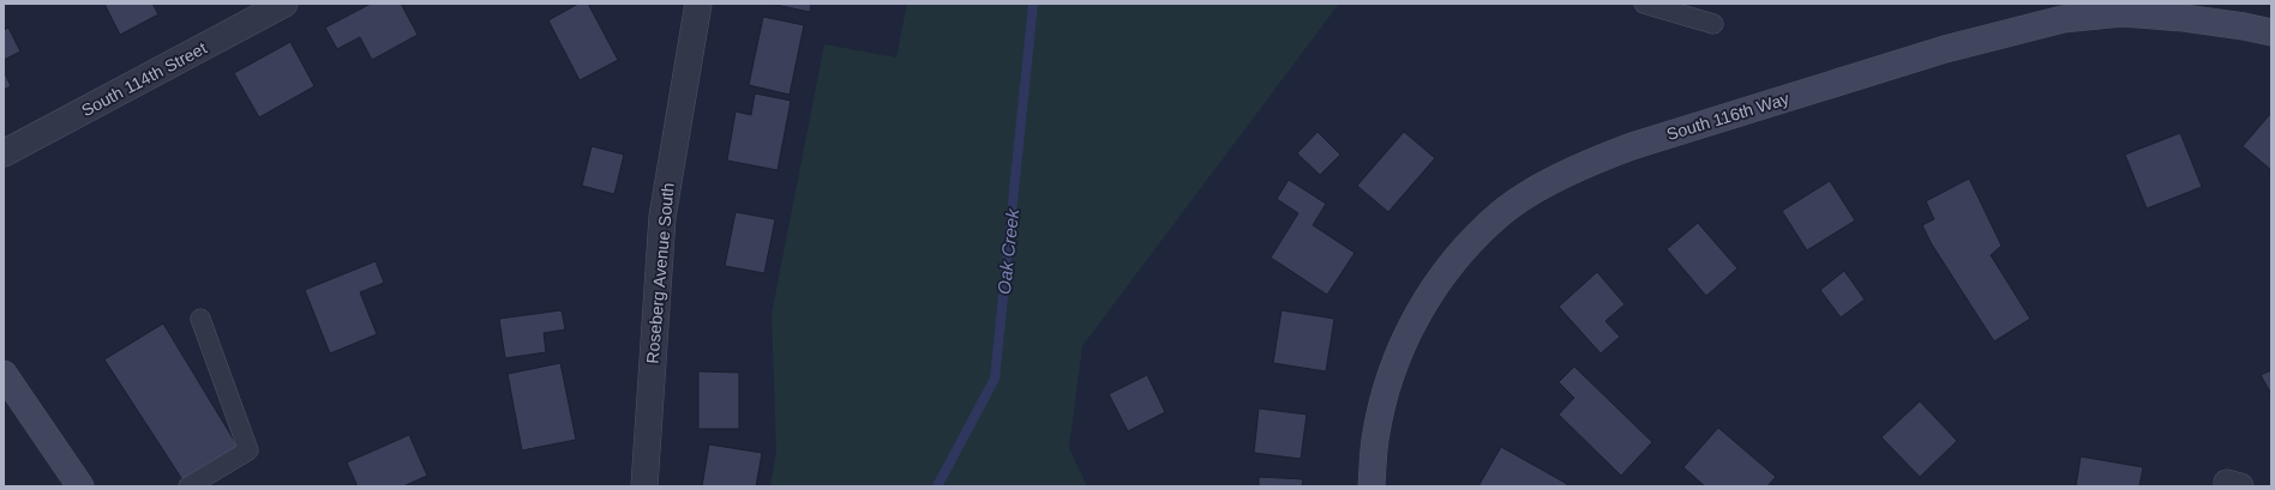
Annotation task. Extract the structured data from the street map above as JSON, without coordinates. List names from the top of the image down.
{
  "streets": {
    "street": ["South 114th Street", "South 116th Way", "Roseberg Avenue South"]
  },
  "water": ["Oak Creek"]
}
